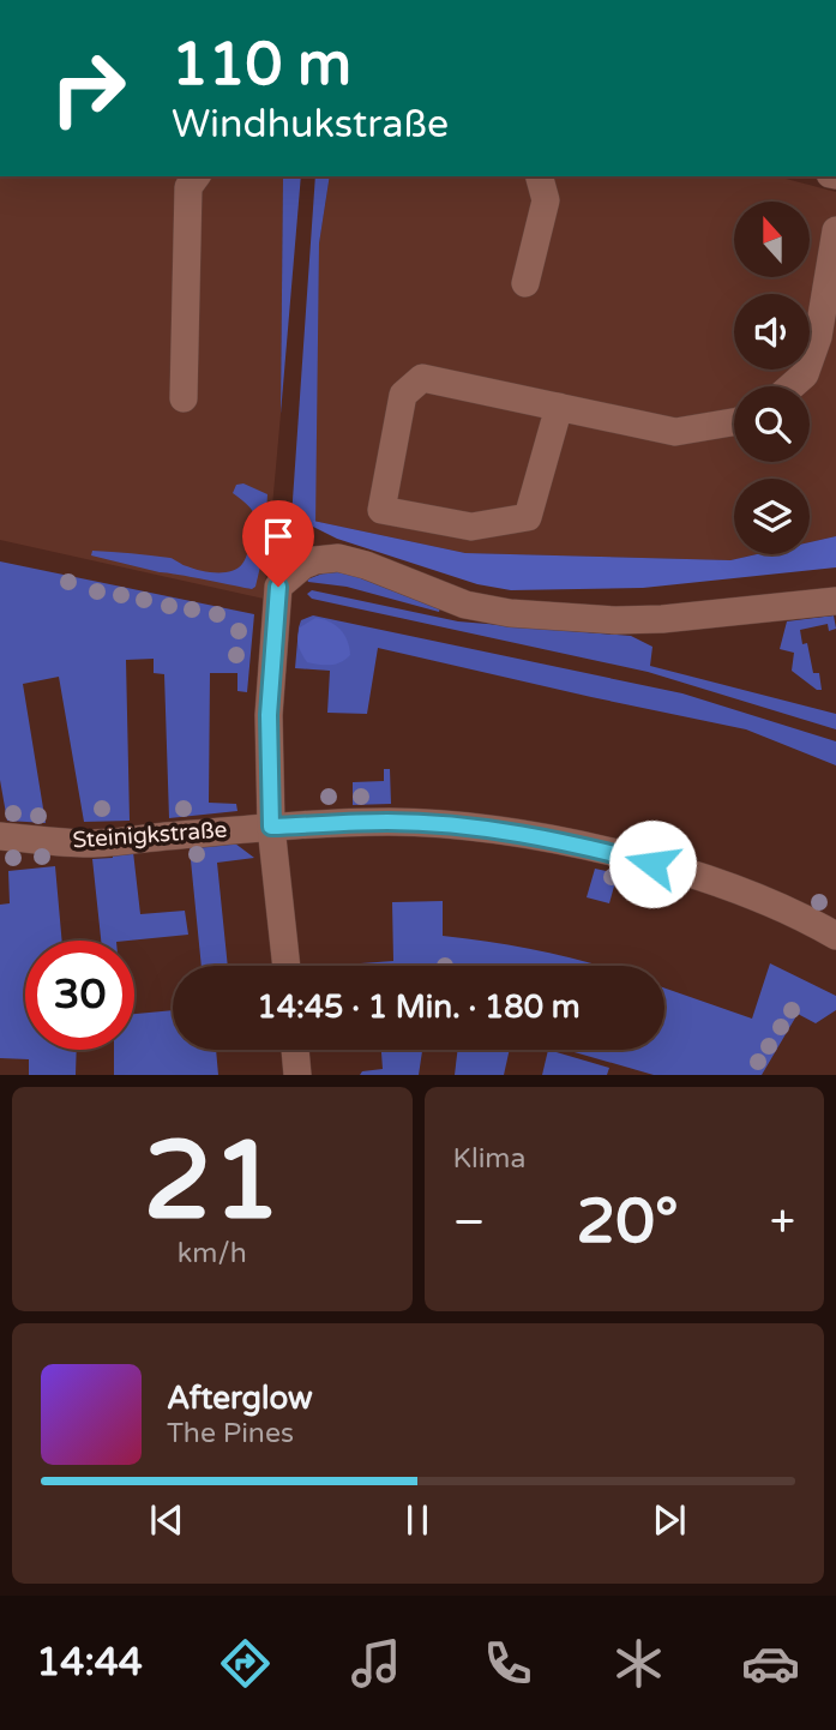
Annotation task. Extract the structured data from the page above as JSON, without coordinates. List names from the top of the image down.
{
  "streets": {
    "street": ["Steinigkstraße"]
  },
  "north": "top",
  "page": {
    "turn": ["110 m", "Windhukstraße"],
    "limit": "30",
    "trip": "14:45 · 1 Min. · 180 m",
    "tile": [
      ["21", "km/h"],
      "Klima"
    ],
    "heat": ["−", "20°", "+"],
    "song": ["Afterglow", "The Pines"],
    "tabs": "14:44"
  }
}
